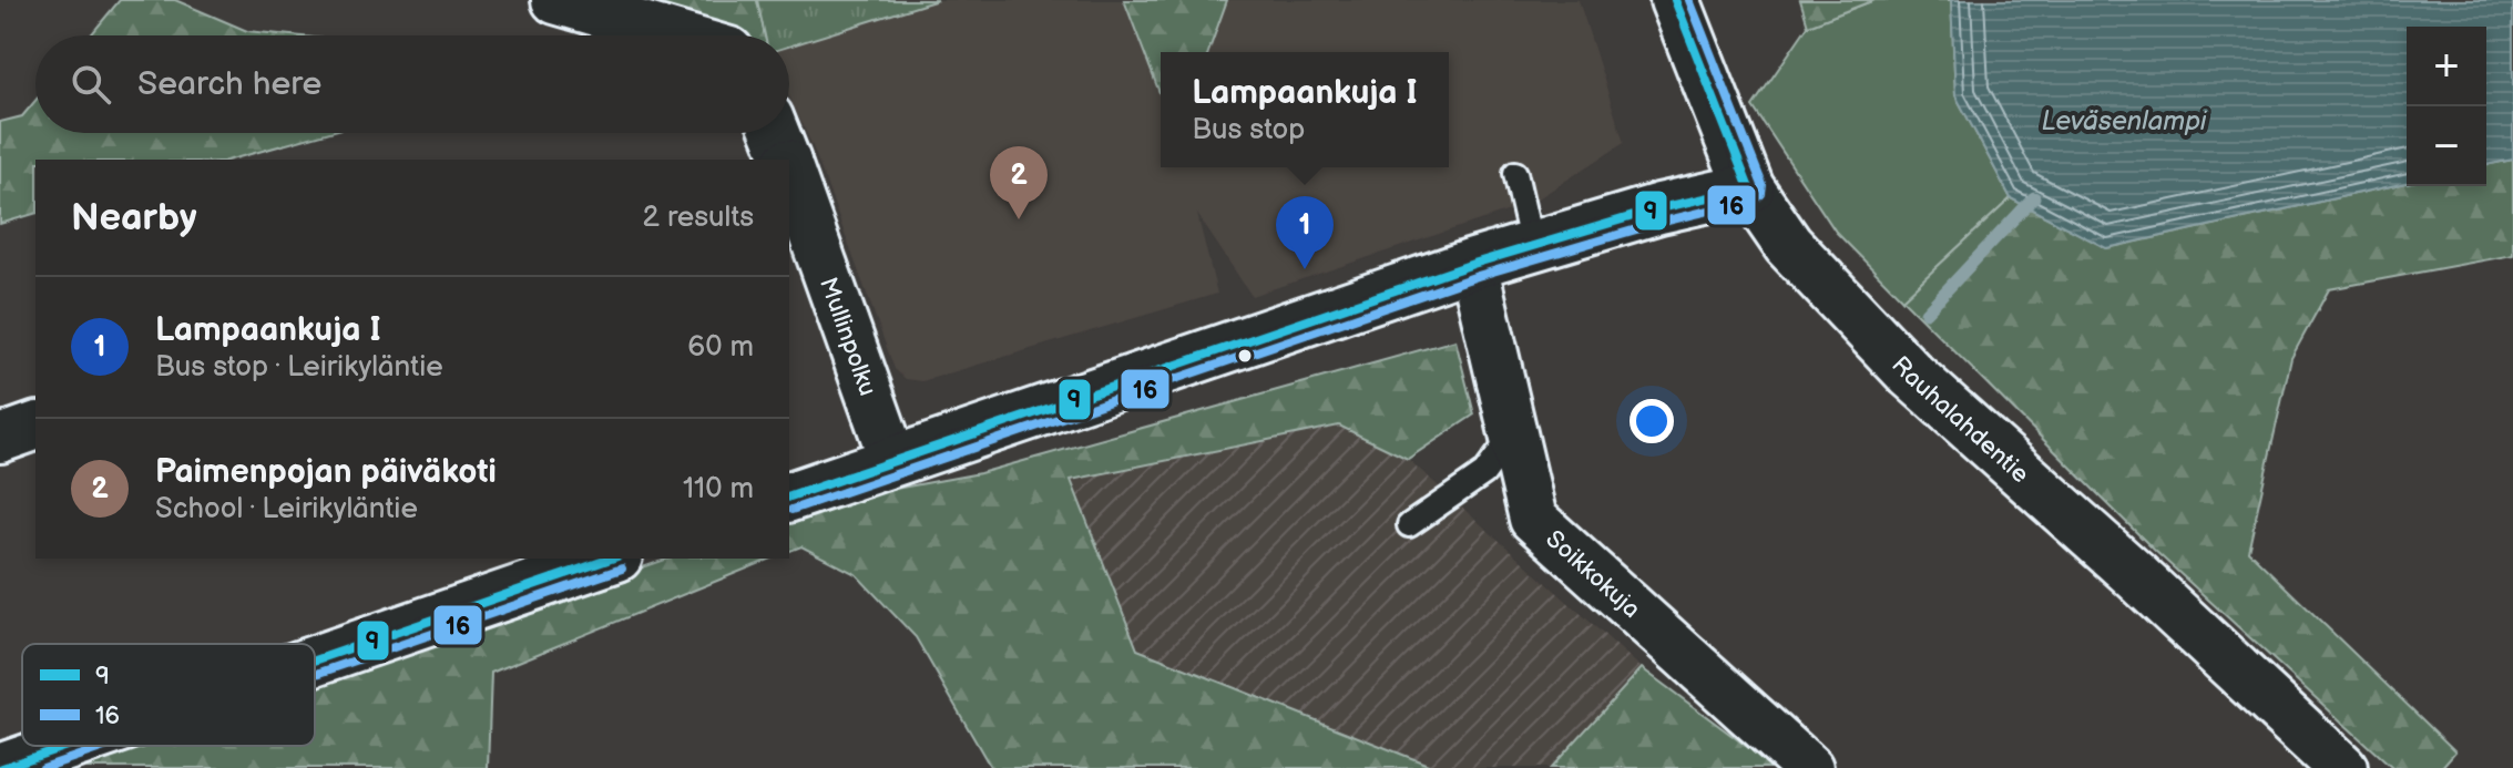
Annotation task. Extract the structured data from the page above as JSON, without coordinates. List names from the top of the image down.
{
  "streets": {
    "street": ["Mullinpolku", "Rauhalahdentie", "Soikkokuja"]
  },
  "water": ["Leväsenlampi"],
  "lines": ["transit line 9", "transit line 16"],
  "legend": ["9", "16"],
  "page": {
    "map_buttons": ["+", "−"],
    "search": "Search here",
    "popup": ["Lampaankuja I", "Bus stop"],
    "pins": ["2", "1"],
    "heading": ["Nearby", "2 results"],
    "list": [
      {
        "mark": "1",
        "name": "Lampaankuja I",
        "note": "Bus stop · Leirikyläntie",
        "value": "60 m"
      },
      {
        "mark": "2",
        "name": "Paimenpojan päiväkoti",
        "note": "School · Leirikyläntie",
        "value": "110 m"
      }
    ]
  }
}
